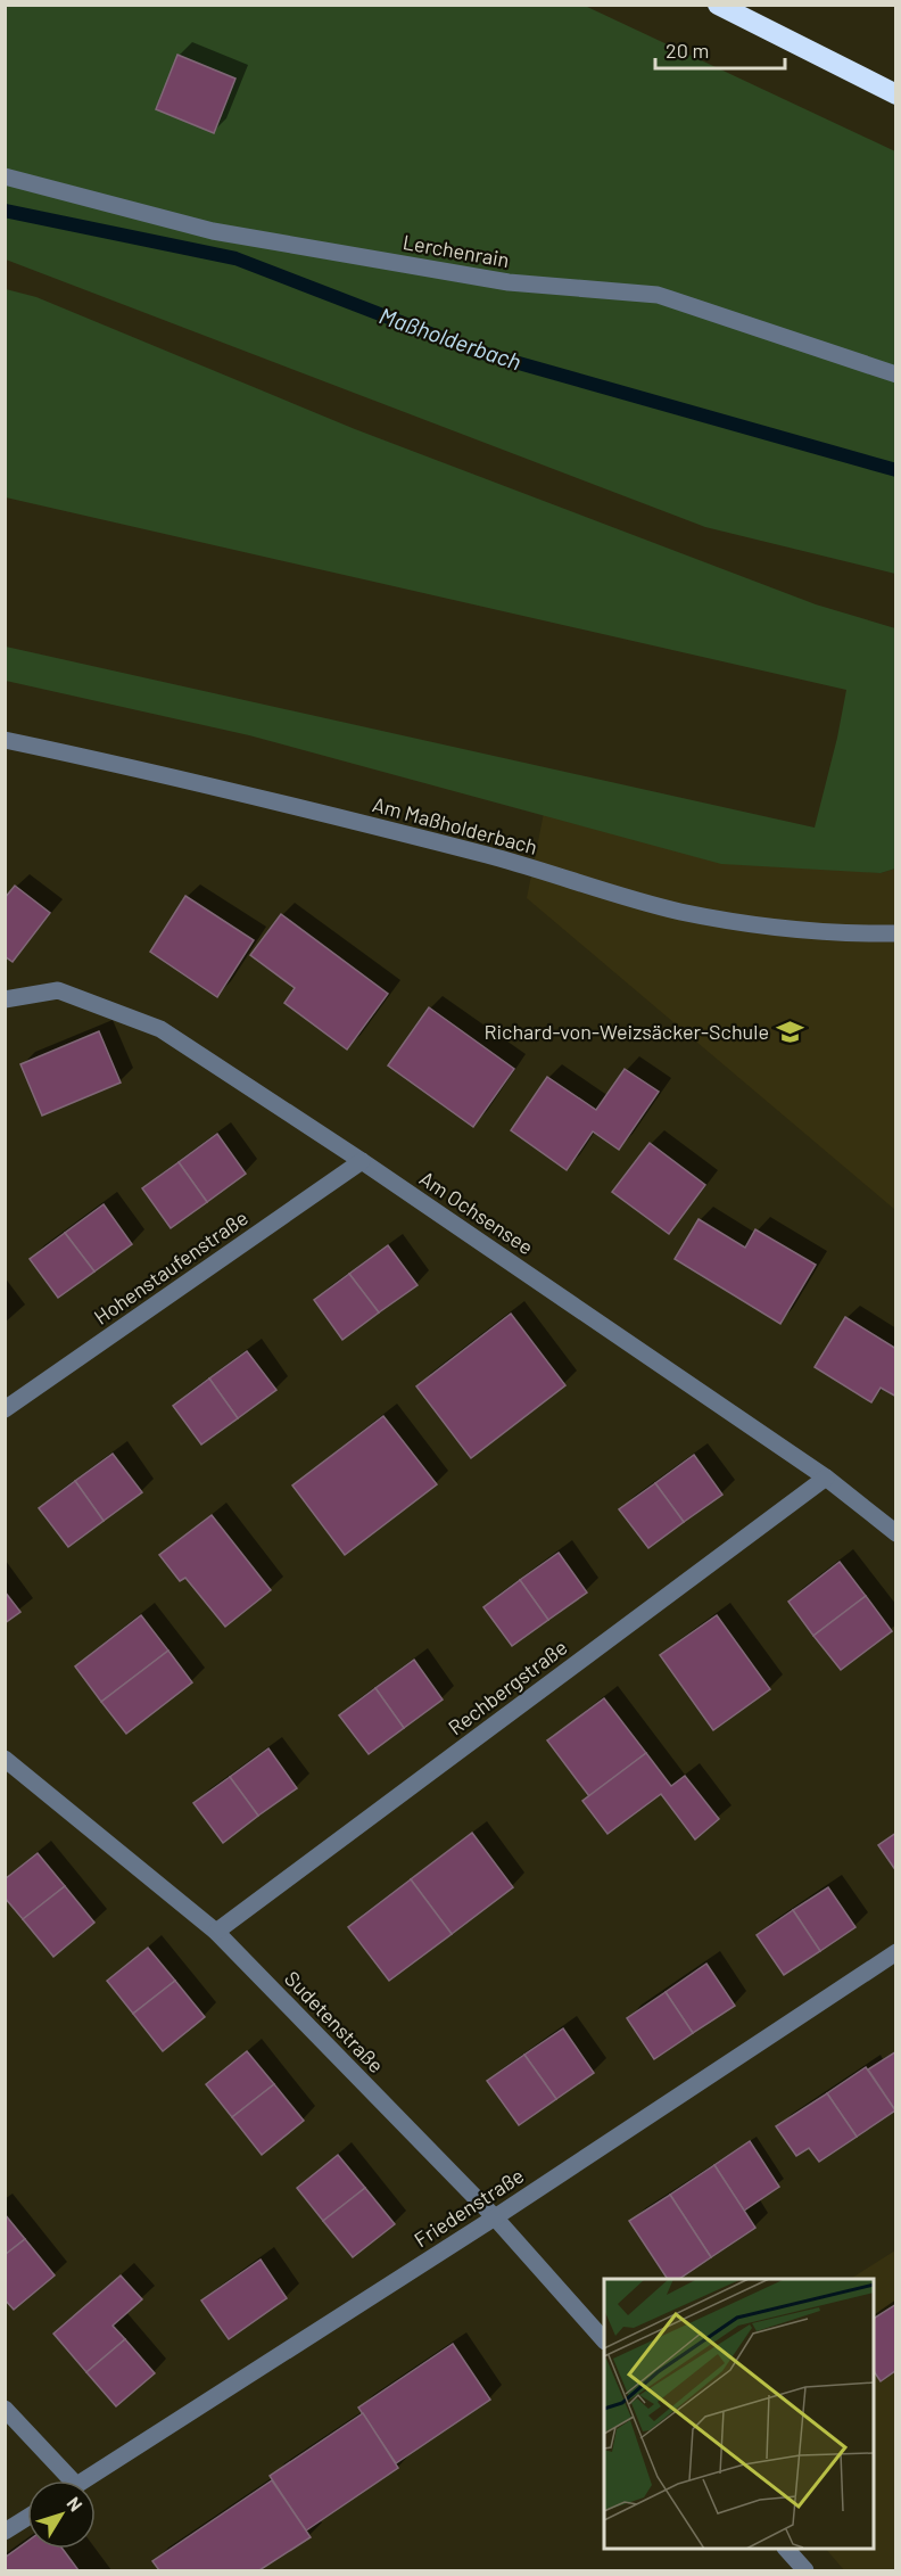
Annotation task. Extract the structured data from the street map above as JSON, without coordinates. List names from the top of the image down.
{
  "streets": {
    "street": [
      "Lerchenrain",
      "Am Maßholderbach",
      "Am Ochsensee",
      "Hohenstaufenstraße",
      "Rechbergstraße",
      "Sudetenstraße",
      "Friedenstraße"
    ]
  },
  "crossings": [
    ["Am Ochsensee", "Hohenstaufenstraße"],
    ["Am Ochsensee", "Rechbergstraße"],
    ["Rechbergstraße", "Sudetenstraße"],
    ["Sudetenstraße", "Friedenstraße"]
  ],
  "water": ["Maßholderbach"],
  "places": {
    "school or university": ["Richard-von-Weizsäcker-Schule"]
  },
  "scale_bar": "20 m",
  "north": "top right"
}
